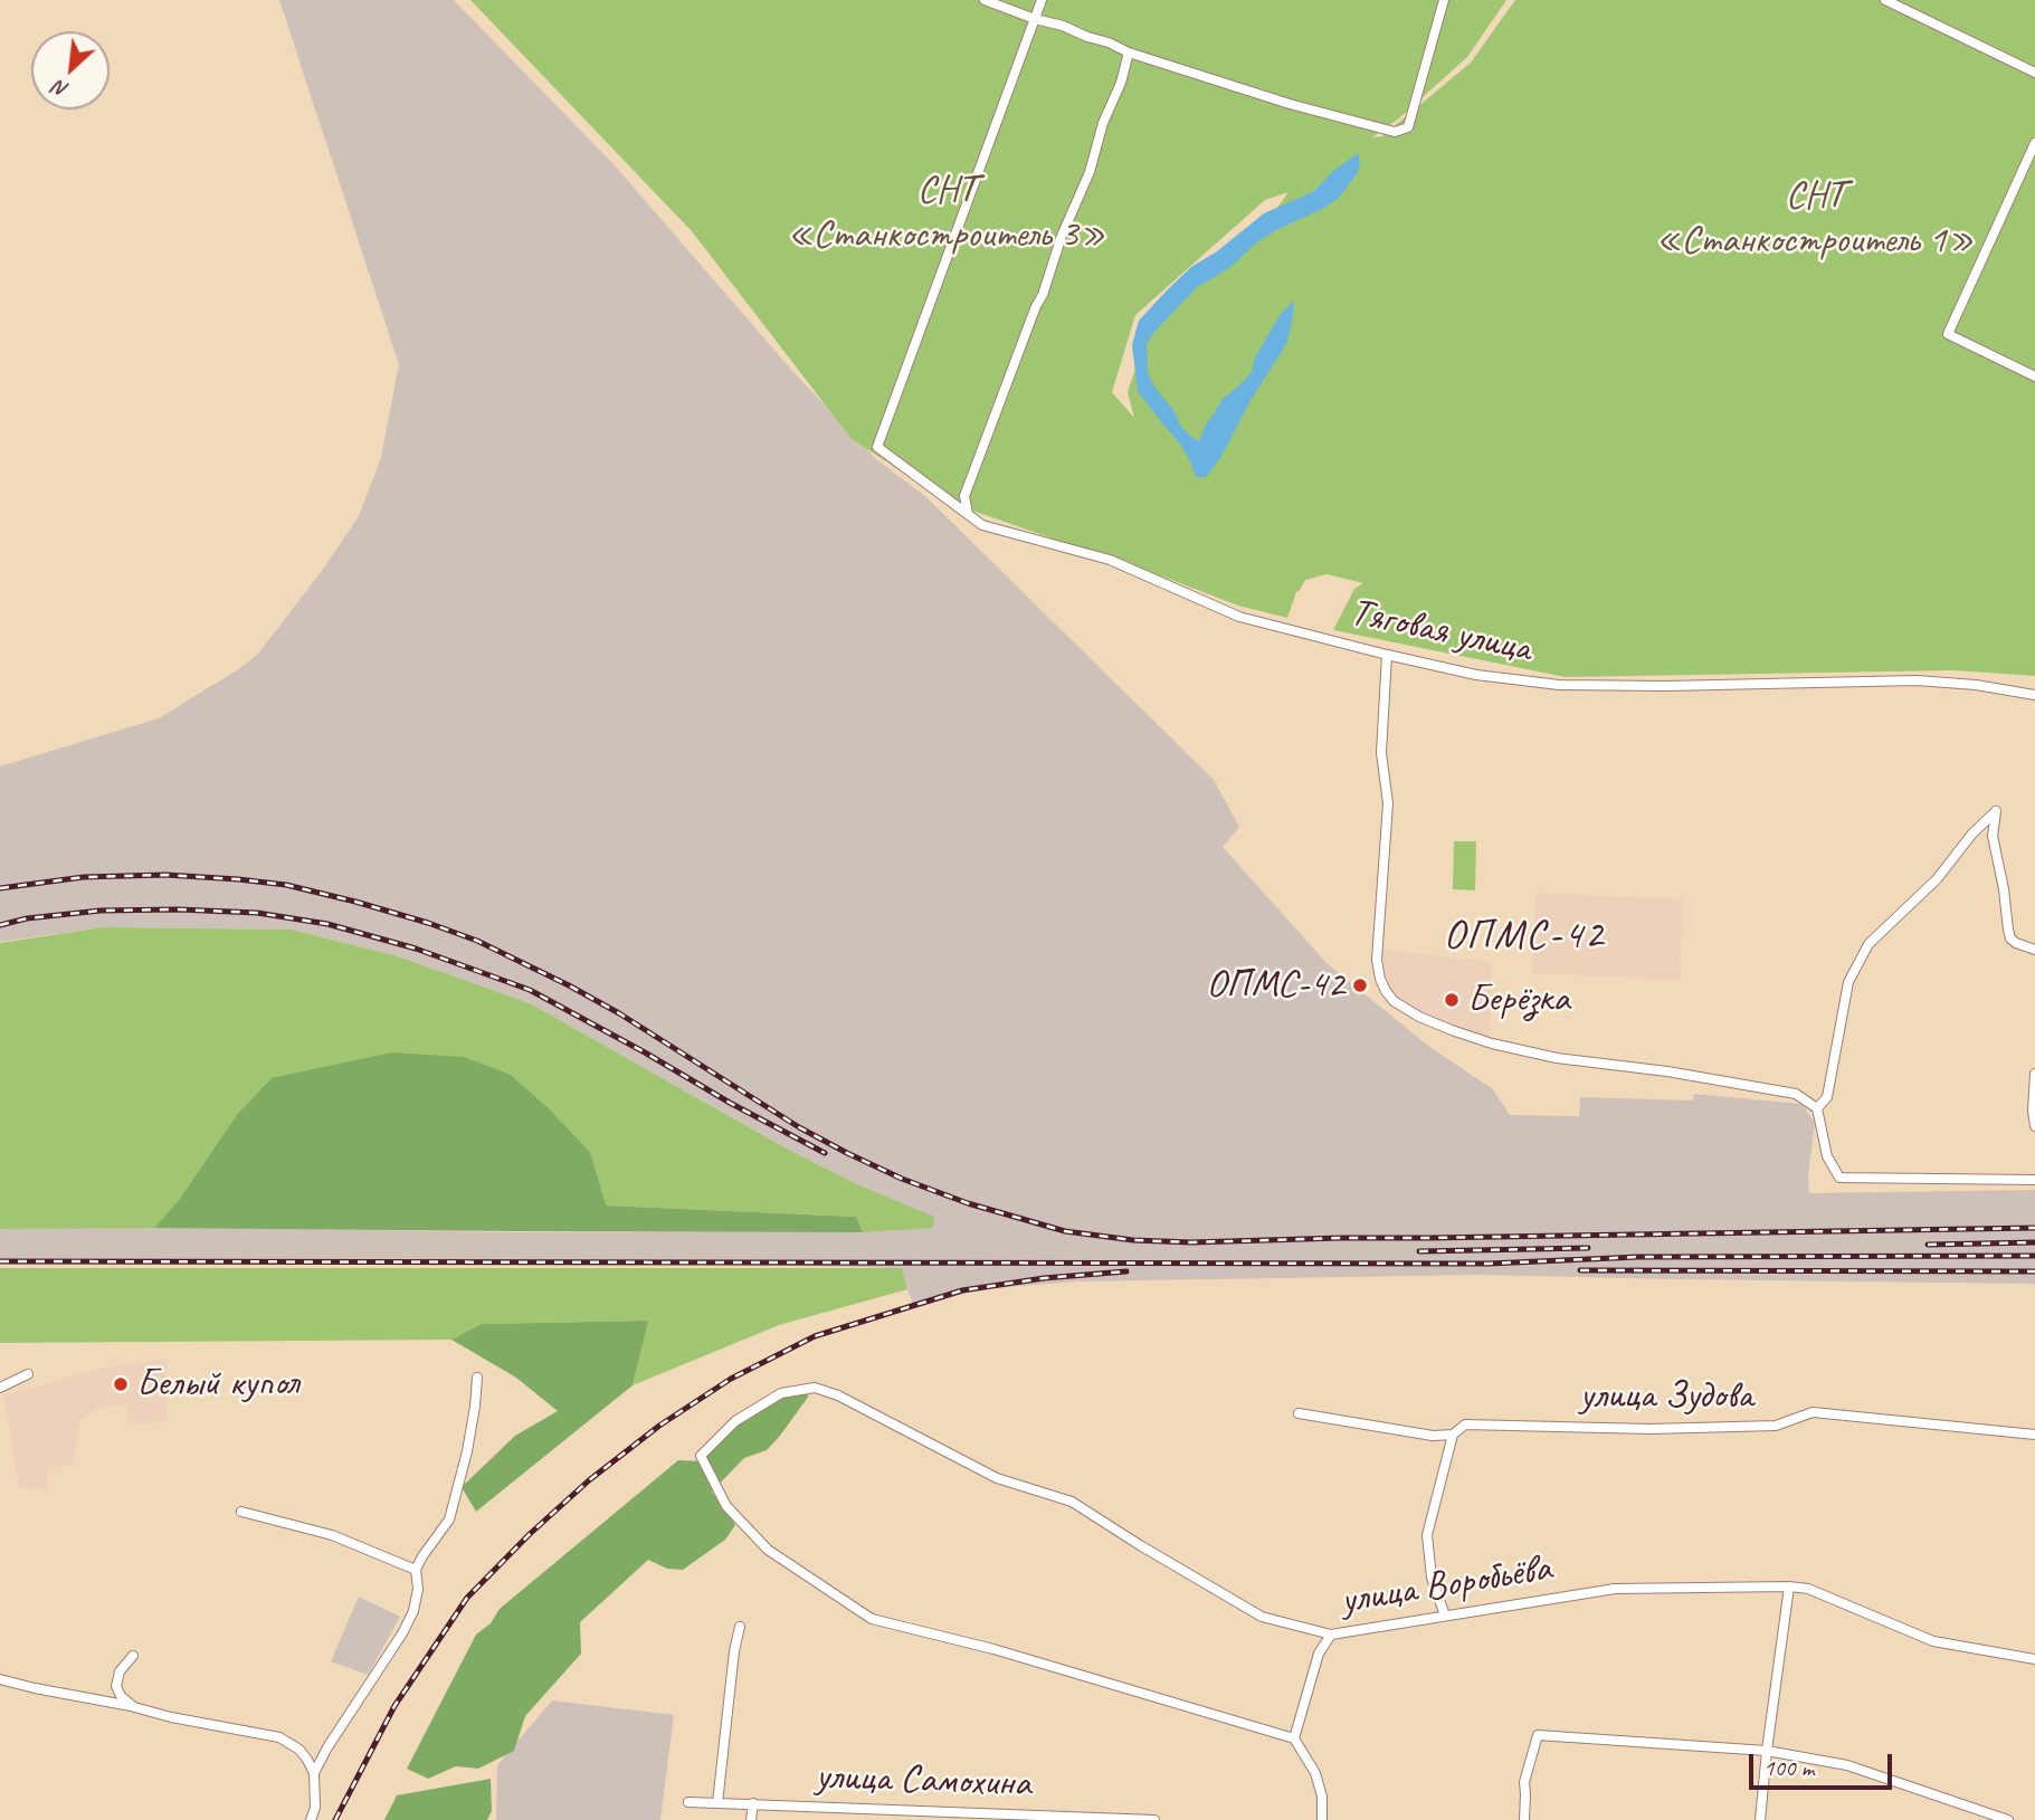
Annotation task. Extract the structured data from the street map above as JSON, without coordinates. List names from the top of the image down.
{
  "streets": {
    "street": [
      "Тяговая улица",
      "улица Зудова",
      "улица Воробьёва",
      "улица Самохина"
    ]
  },
  "districts": ["ОПМС-42"],
  "parks": ["СНТ «Станкостроитель 3»", "СНТ «Станкостроитель 1»"],
  "places": ["ОПМС-42", "Берёзка", "Белый купол"],
  "scale_bar": "100 m",
  "north": "bottom left"
}
